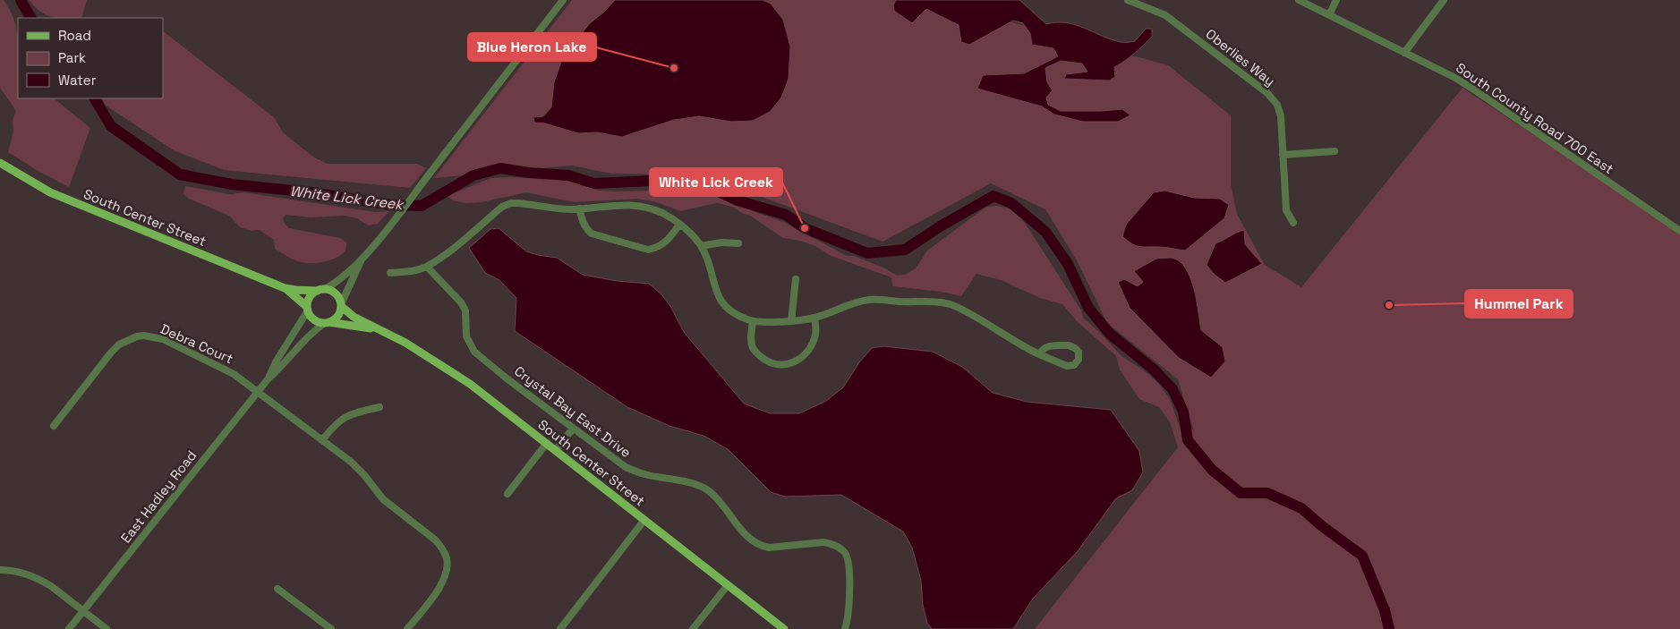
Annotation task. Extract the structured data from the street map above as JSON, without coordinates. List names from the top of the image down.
{
  "streets": {
    "main road": ["South Center Street"],
    "street": [
      "Oberlies Way",
      "South County Road 700 East",
      "Debra Court",
      "Crystal Bay East Drive",
      "East Hadley Road"
    ]
  },
  "crossings": [
    ["South Center Street", "East Hadley Road"],
    ["Debra Court", "East Hadley Road"]
  ],
  "water": ["White Lick Creek"],
  "places": ["Blue Heron Lake", "White Lick Creek", "Hummel Park"],
  "legend": ["Road", "Park", "Water"]
}
